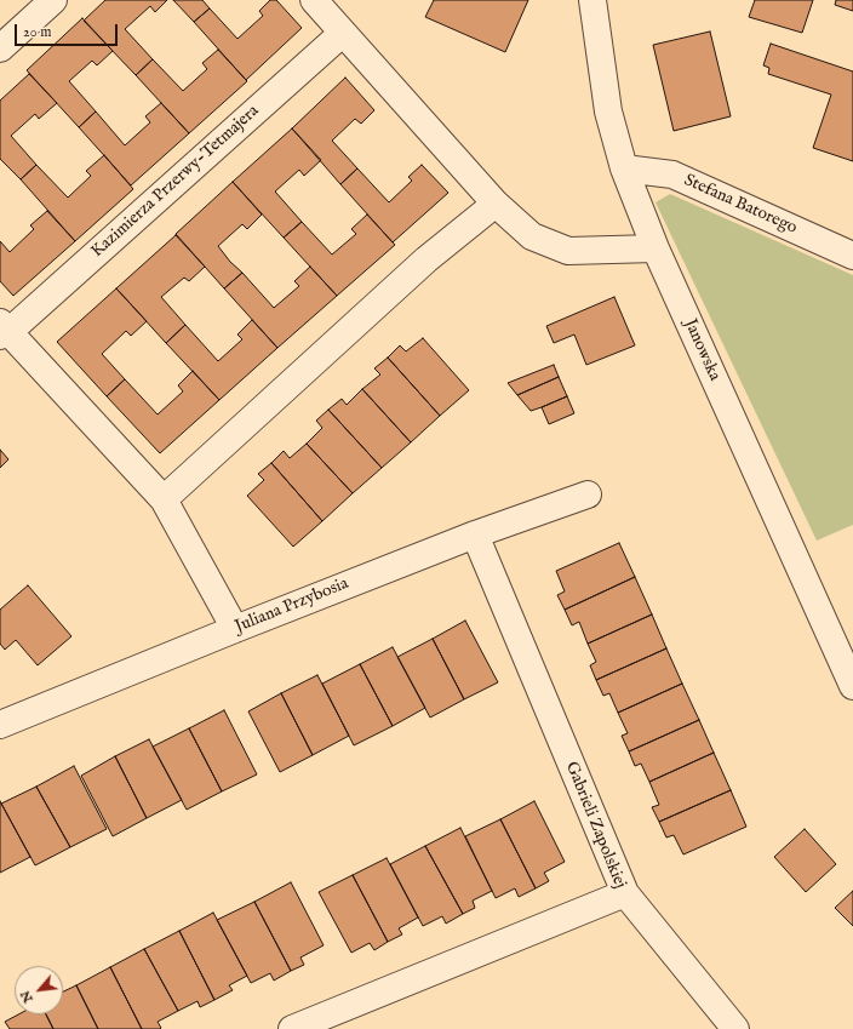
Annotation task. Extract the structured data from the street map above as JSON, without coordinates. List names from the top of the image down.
{
  "streets": {
    "street": [
      "Kazimierza Przerwy-Tetmajera",
      "Stefana Batorego",
      "Janowska",
      "Juliana Przybosia",
      "Gabrieli Zapolskiej"
    ]
  },
  "crossings": [
    ["Kazimierza Przerwy-Tetmajera", "Juliana Przybosia"],
    ["Stefana Batorego", "Janowska"],
    ["Juliana Przybosia", "Gabrieli Zapolskiej"]
  ],
  "scale_bar": "20 m",
  "north": "bottom left"
}
